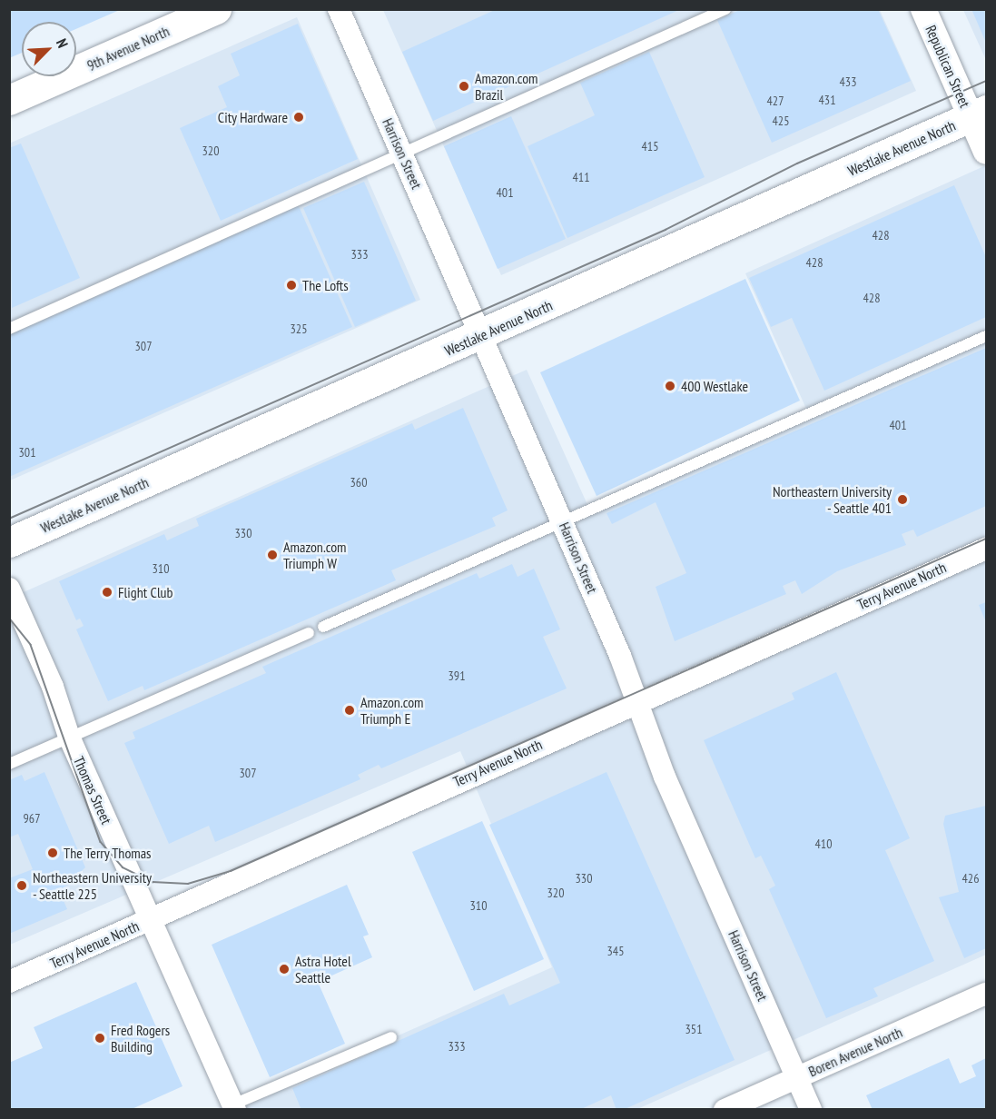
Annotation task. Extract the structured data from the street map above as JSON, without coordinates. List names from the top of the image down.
{
  "streets": {
    "main road": ["9th Avenue North", "Westlake Avenue North"],
    "street": [
      "Republican Street",
      "Harrison Street",
      "Terry Avenue North",
      "Thomas Street",
      "Boren Avenue North"
    ]
  },
  "crossings": [
    ["Republican Street", "Westlake Avenue North"],
    ["Westlake Avenue North", "Harrison Street"],
    ["Harrison Street", "Terry Avenue North"],
    ["Harrison Street", "Boren Avenue North"],
    ["Terry Avenue North", "Thomas Street"]
  ],
  "places": [
    "Amazon.com Brazil",
    "City Hardware",
    "The Lofts",
    "400 Westlake",
    "Northeastern University - Seattle 401",
    "Amazon.com Triumph W",
    "Flight Club",
    "Amazon.com Triumph E",
    "The Terry Thomas",
    "Northeastern University - Seattle 225",
    "Astra Hotel Seattle",
    "Fred Rogers Building"
  ],
  "house_numbers": [
    "433",
    "431",
    "427",
    "425",
    "415",
    "320",
    "411",
    "401",
    "428",
    "333",
    "428",
    "428",
    "325",
    "307",
    "401",
    "301",
    "360",
    "330",
    "310",
    "391",
    "307",
    "967",
    "410",
    "330",
    "426",
    "320",
    "310",
    "345",
    "351",
    "333"
  ],
  "north": "top right"
}
